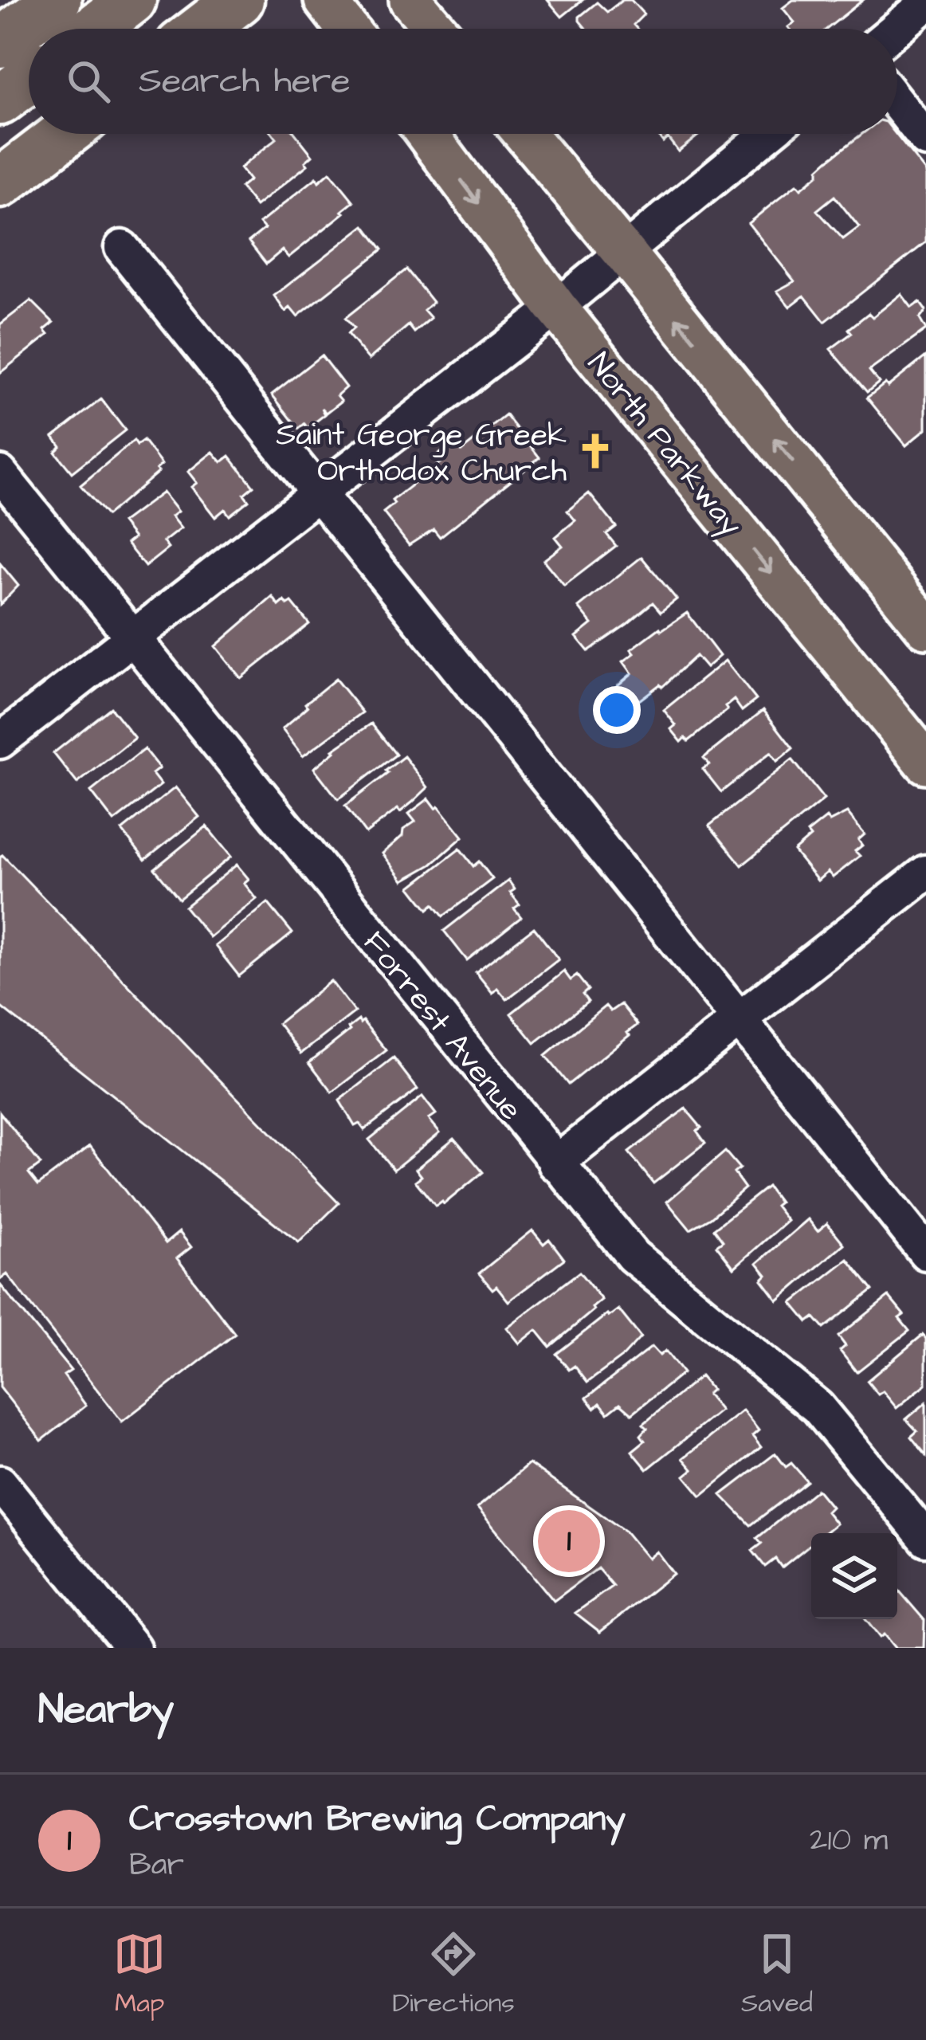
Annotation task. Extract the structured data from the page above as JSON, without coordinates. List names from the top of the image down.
{
  "streets": {
    "main road": ["North Parkway"],
    "street": ["Forrest Avenue"]
  },
  "places": {
    "church": ["Saint George Greek Orthodox Church"]
  },
  "page": {
    "search": "Search here",
    "pins": "1",
    "heading": "Nearby",
    "list": [
      {
        "mark": "1",
        "name": "Crosstown Brewing Company",
        "note": "Bar",
        "value": "210 m"
      }
    ],
    "nav": ["Map", "Directions", "Saved"]
  }
}
